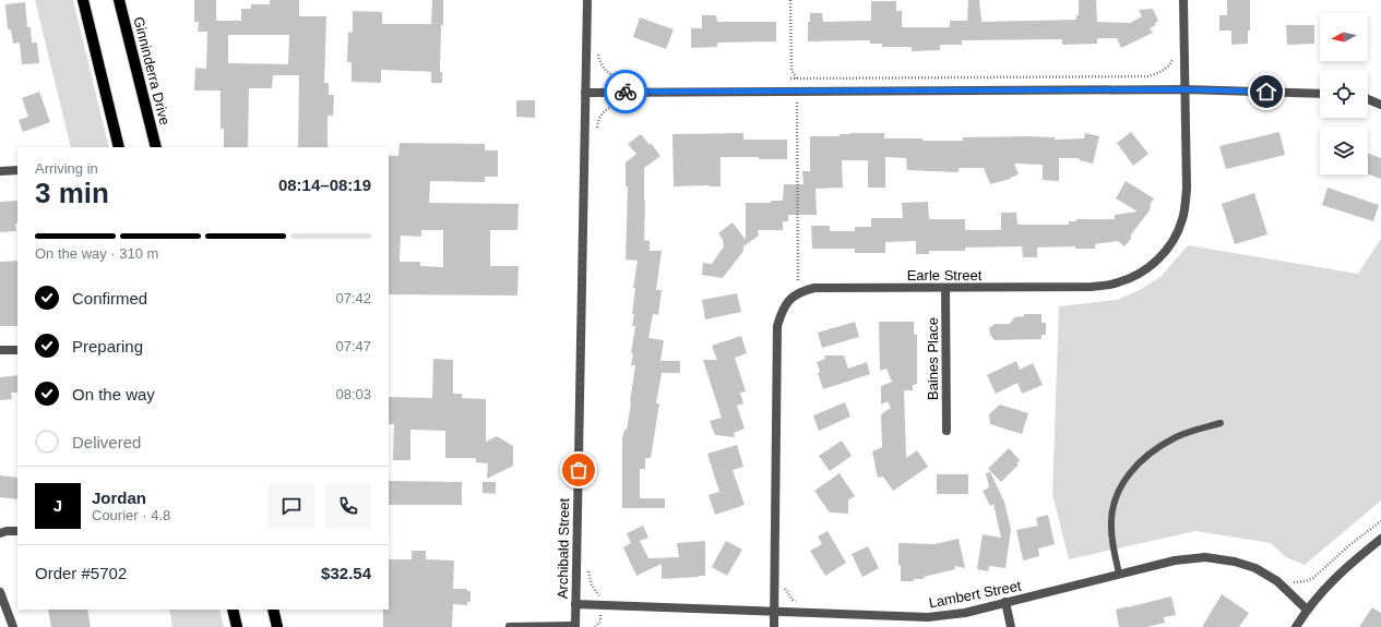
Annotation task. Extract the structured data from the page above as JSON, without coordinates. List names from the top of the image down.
{
  "streets": {
    "main road": ["Ginninderra Drive"],
    "street": [
      "Earle Street",
      "Baines Place",
      "Archibald Street",
      "Lambert Street"
    ]
  },
  "crossings": [
    ["Earle Street", "Baines Place"],
    ["Earle Street", "Lambert Street"],
    ["Archibald Street", "Lambert Street"]
  ],
  "north": "left",
  "page": {
    "heading": ["3 min", "Arriving in", "08:14–08:19"],
    "panel": [
      "Jordan",
      "Courier · 4.8",
      "Order #5702",
      "$32.54"
    ],
    "bar": "On the way · 310 m",
    "list": [
      ["Confirmed", "07:42"],
      ["Preparing", "07:47"],
      ["On the way", "08:03"],
      "Delivered"
    ],
    "round": "J"
  }
}
